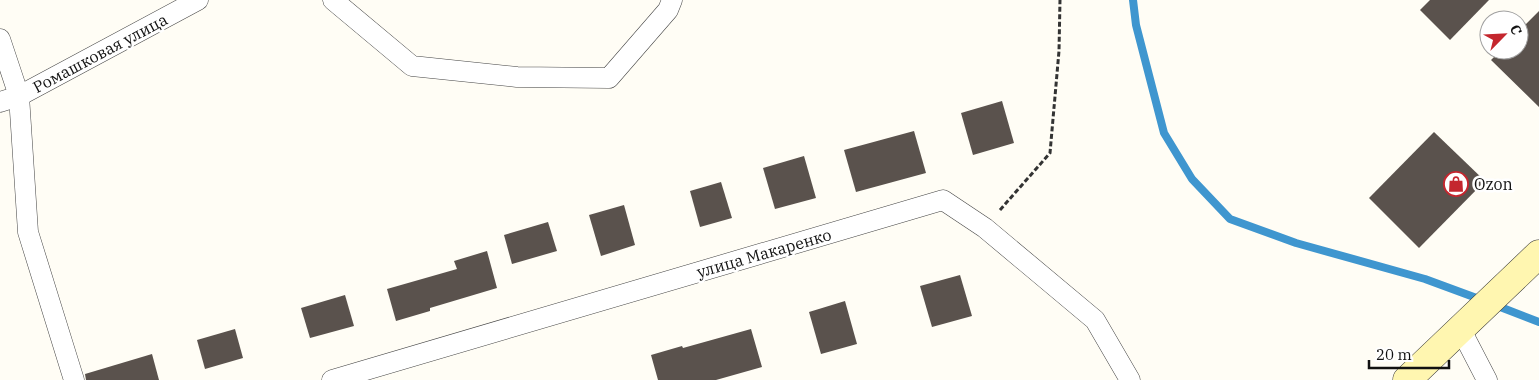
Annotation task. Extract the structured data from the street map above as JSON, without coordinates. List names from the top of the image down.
{
  "streets": {
    "street": ["Ромашковая улица", "улица Макаренко"]
  },
  "places": {
    "shop": ["Ozon"]
  },
  "scale_bar": "20 m",
  "north": "top right"
}
